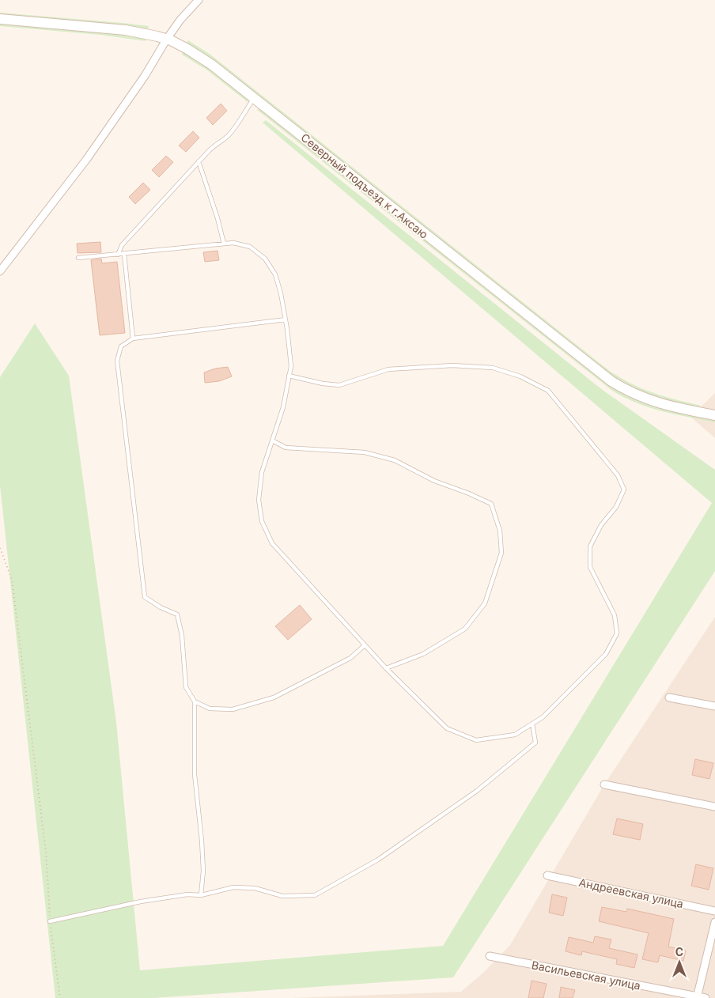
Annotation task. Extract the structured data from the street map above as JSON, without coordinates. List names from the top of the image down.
{
  "streets": {
    "street": ["Северный подъезд к г.Аксаю", "Андреевская улица", "Васильевская улица"]
  },
  "north": "top"
}
